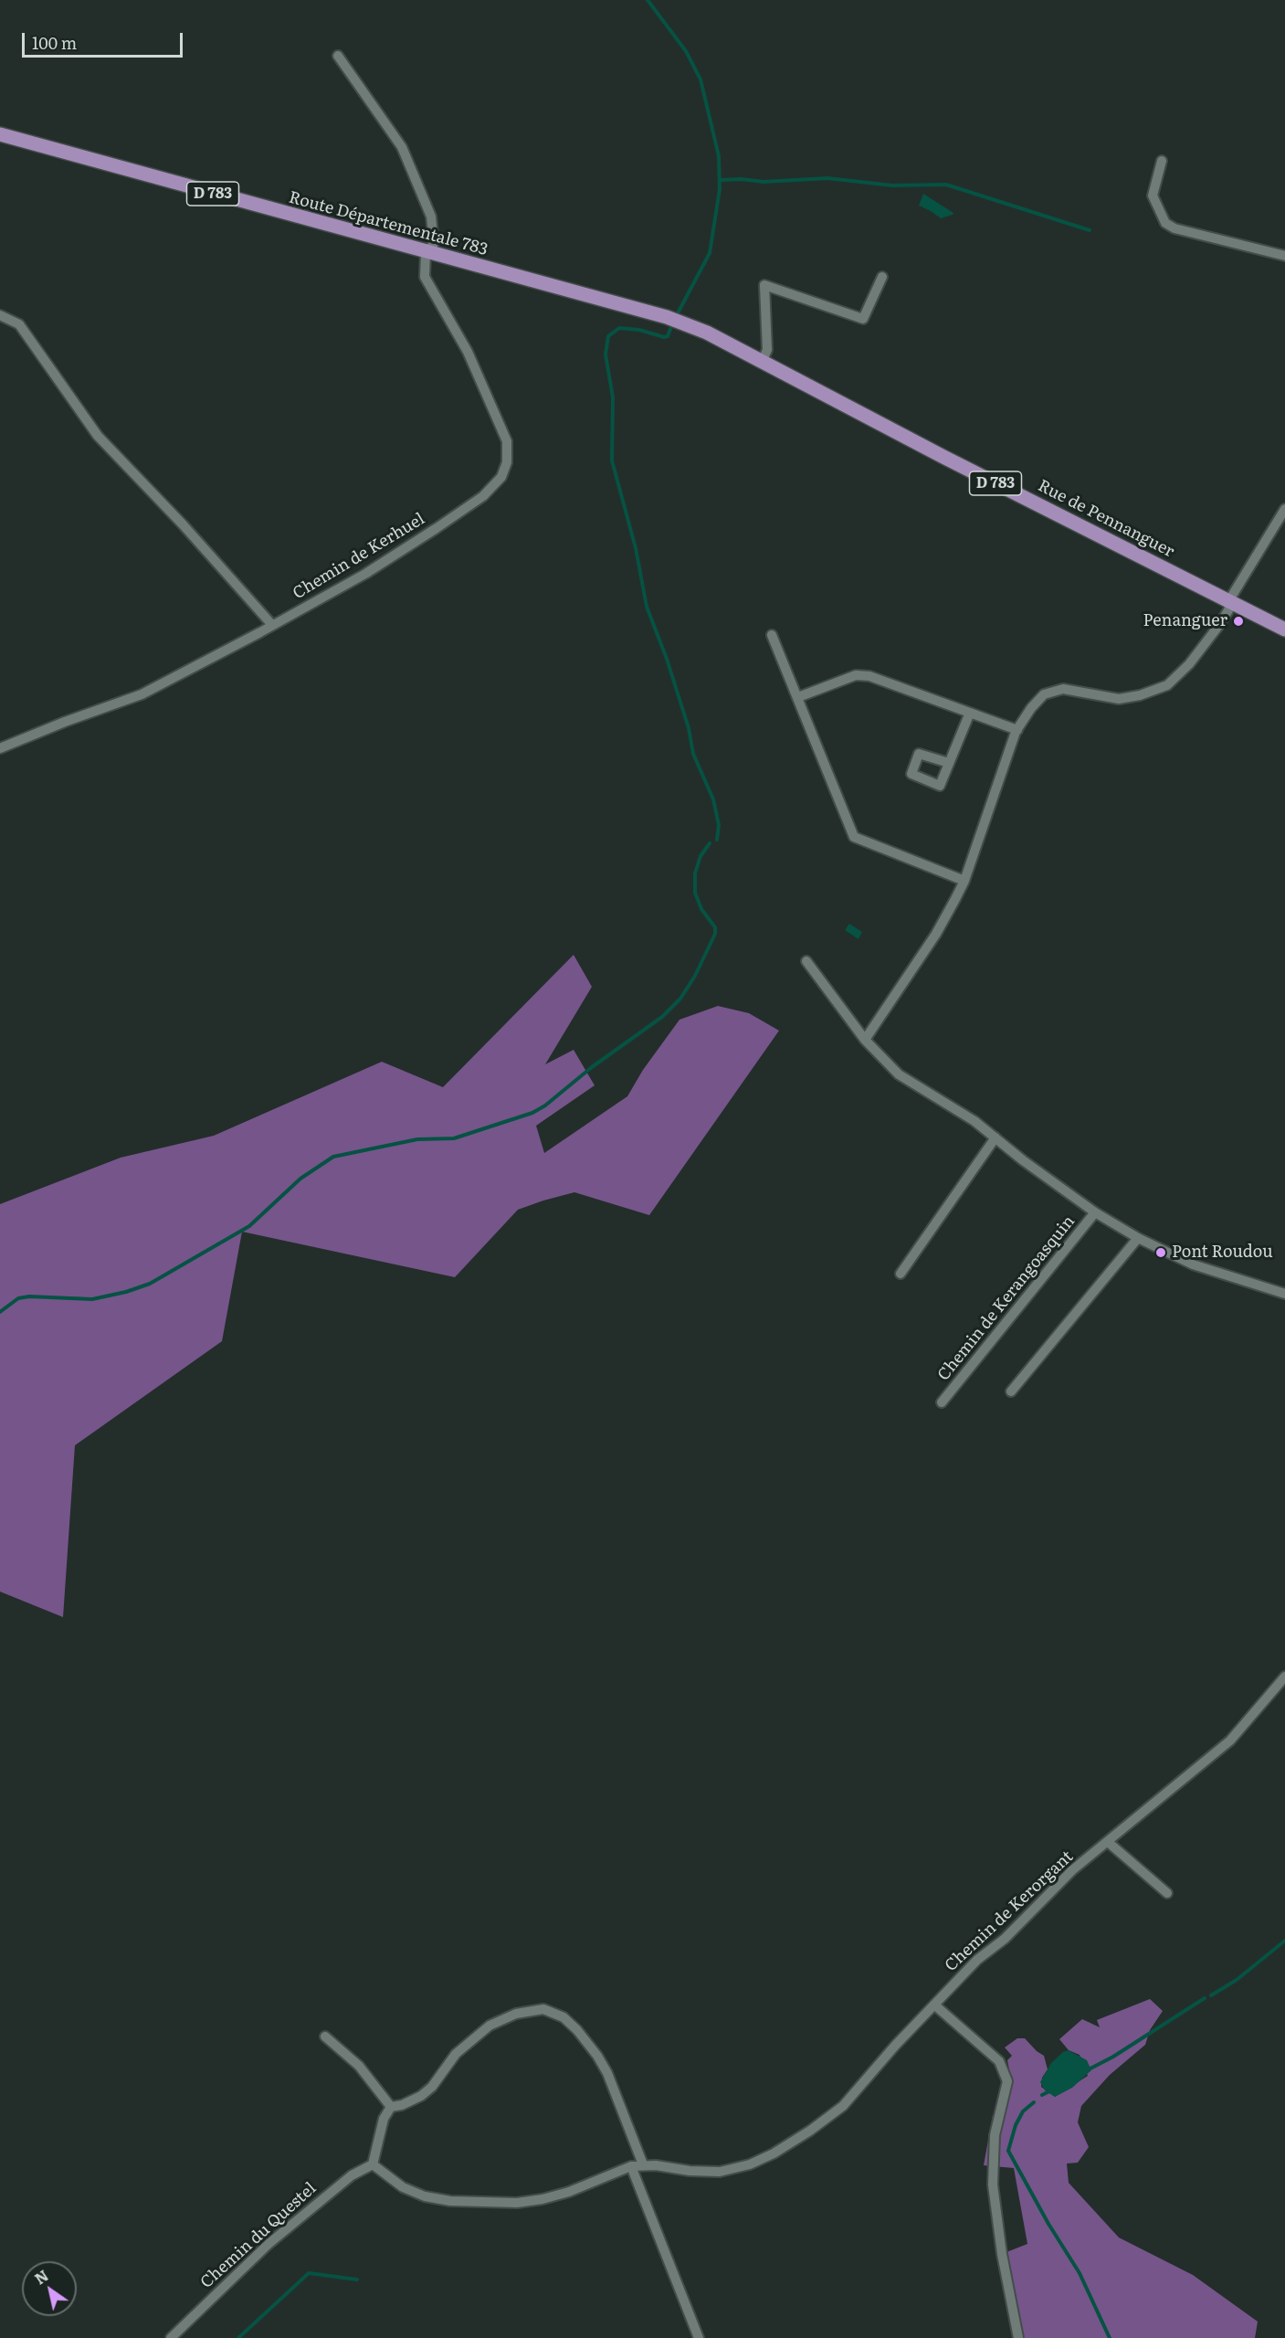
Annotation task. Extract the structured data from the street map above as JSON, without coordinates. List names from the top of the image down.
{
  "streets": {
    "main road": ["D 783", "Route Départementale 783", "Rue de Pennanguer"],
    "street": [
      "Chemin de Kerhuel",
      "Chemin de Kerangoasquin",
      "Chemin de Kerorgant",
      "Chemin du Questel"
    ]
  },
  "crossings": [
    ["D 783", "Rue de Pennanguer"],
    ["Route Départementale 783", "Rue de Pennanguer"],
    ["Route Départementale 783", "Chemin de Kerhuel"]
  ],
  "places": ["Penanguer", "Pont Roudou"],
  "scale_bar": "100 m",
  "north": "top left"
}
